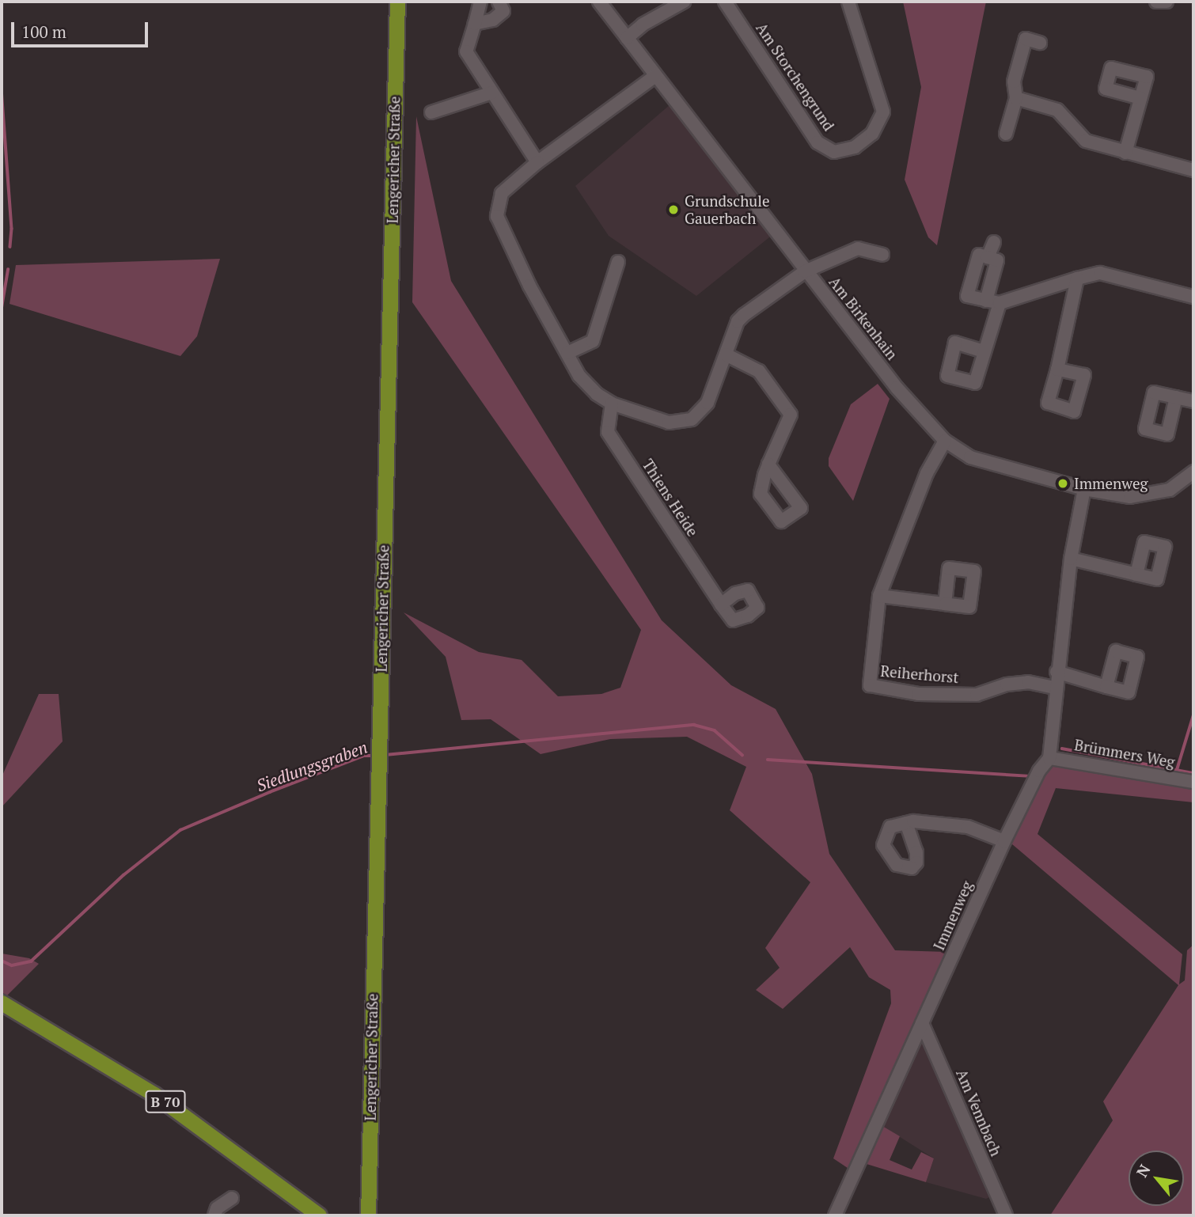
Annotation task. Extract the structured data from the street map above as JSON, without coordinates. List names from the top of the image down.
{
  "streets": {
    "main road": ["Lengericher Straße", "B 70"],
    "street": [
      "Am Storchengrund",
      "Am Birkenhain",
      "Thiens Heide",
      "Reiherhorst",
      "Brümmers Weg",
      "Immenweg",
      "Am Vennbach"
    ]
  },
  "crossings": [
    ["Am Birkenhain", "Reiherhorst"],
    ["Am Birkenhain", "Immenweg"],
    ["Reiherhorst", "Immenweg"],
    ["Brümmers Weg", "Immenweg"],
    ["Immenweg", "Am Vennbach"]
  ],
  "water": ["Siedlungsgraben"],
  "places": ["Grundschule Gauerbach", "Immenweg"],
  "scale_bar": "100 m",
  "north": "top left"
}
